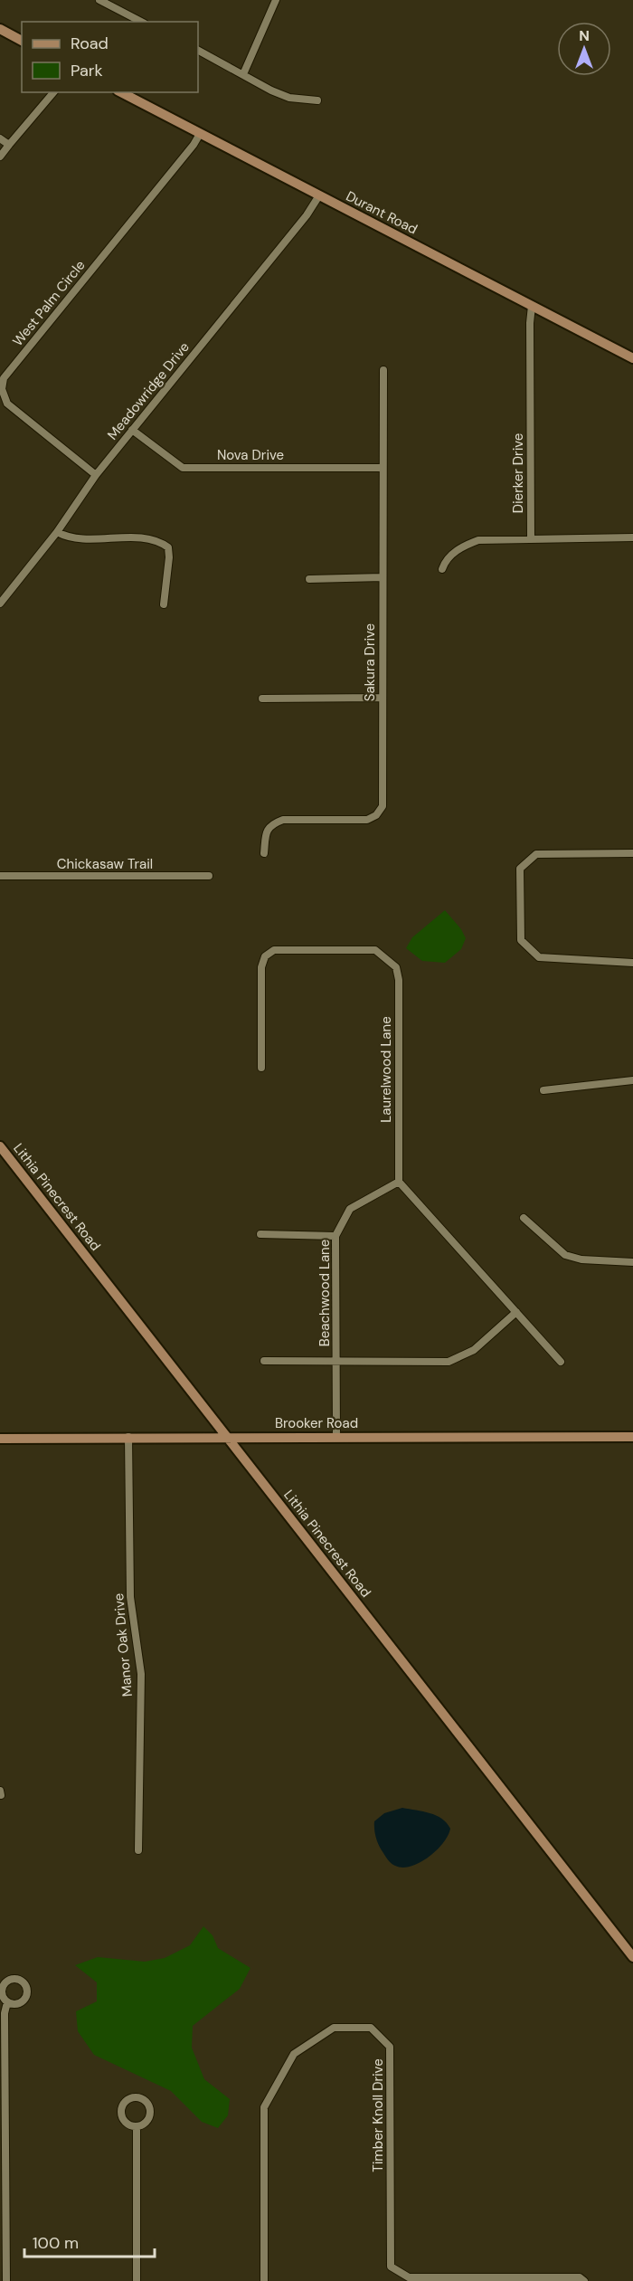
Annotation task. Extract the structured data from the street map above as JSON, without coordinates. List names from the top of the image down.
{
  "streets": {
    "street": [
      "Durant Road",
      "West Palm Circle",
      "Meadowridge Drive",
      "Nova Drive",
      "Dierker Drive",
      "Sakura Drive",
      "Chickasaw Trail",
      "Laurelwood Lane",
      "Lithia Pinecrest Road",
      "Beachwood Lane",
      "Brooker Road",
      "Manor Oak Drive",
      "Timber Knoll Drive"
    ]
  },
  "crossings": [
    ["Durant Road", "West Palm Circle"],
    ["Durant Road", "Meadowridge Drive"],
    ["Durant Road", "Dierker Drive"],
    ["West Palm Circle", "Meadowridge Drive"],
    ["Meadowridge Drive", "Nova Drive"],
    ["Nova Drive", "Sakura Drive"],
    ["Laurelwood Lane", "Beachwood Lane"],
    ["Lithia Pinecrest Road", "Brooker Road"],
    ["Beachwood Lane", "Brooker Road"],
    ["Brooker Road", "Manor Oak Drive"]
  ],
  "legend": ["Road", "Park"],
  "scale_bar": "100 m",
  "north": "top"
}
